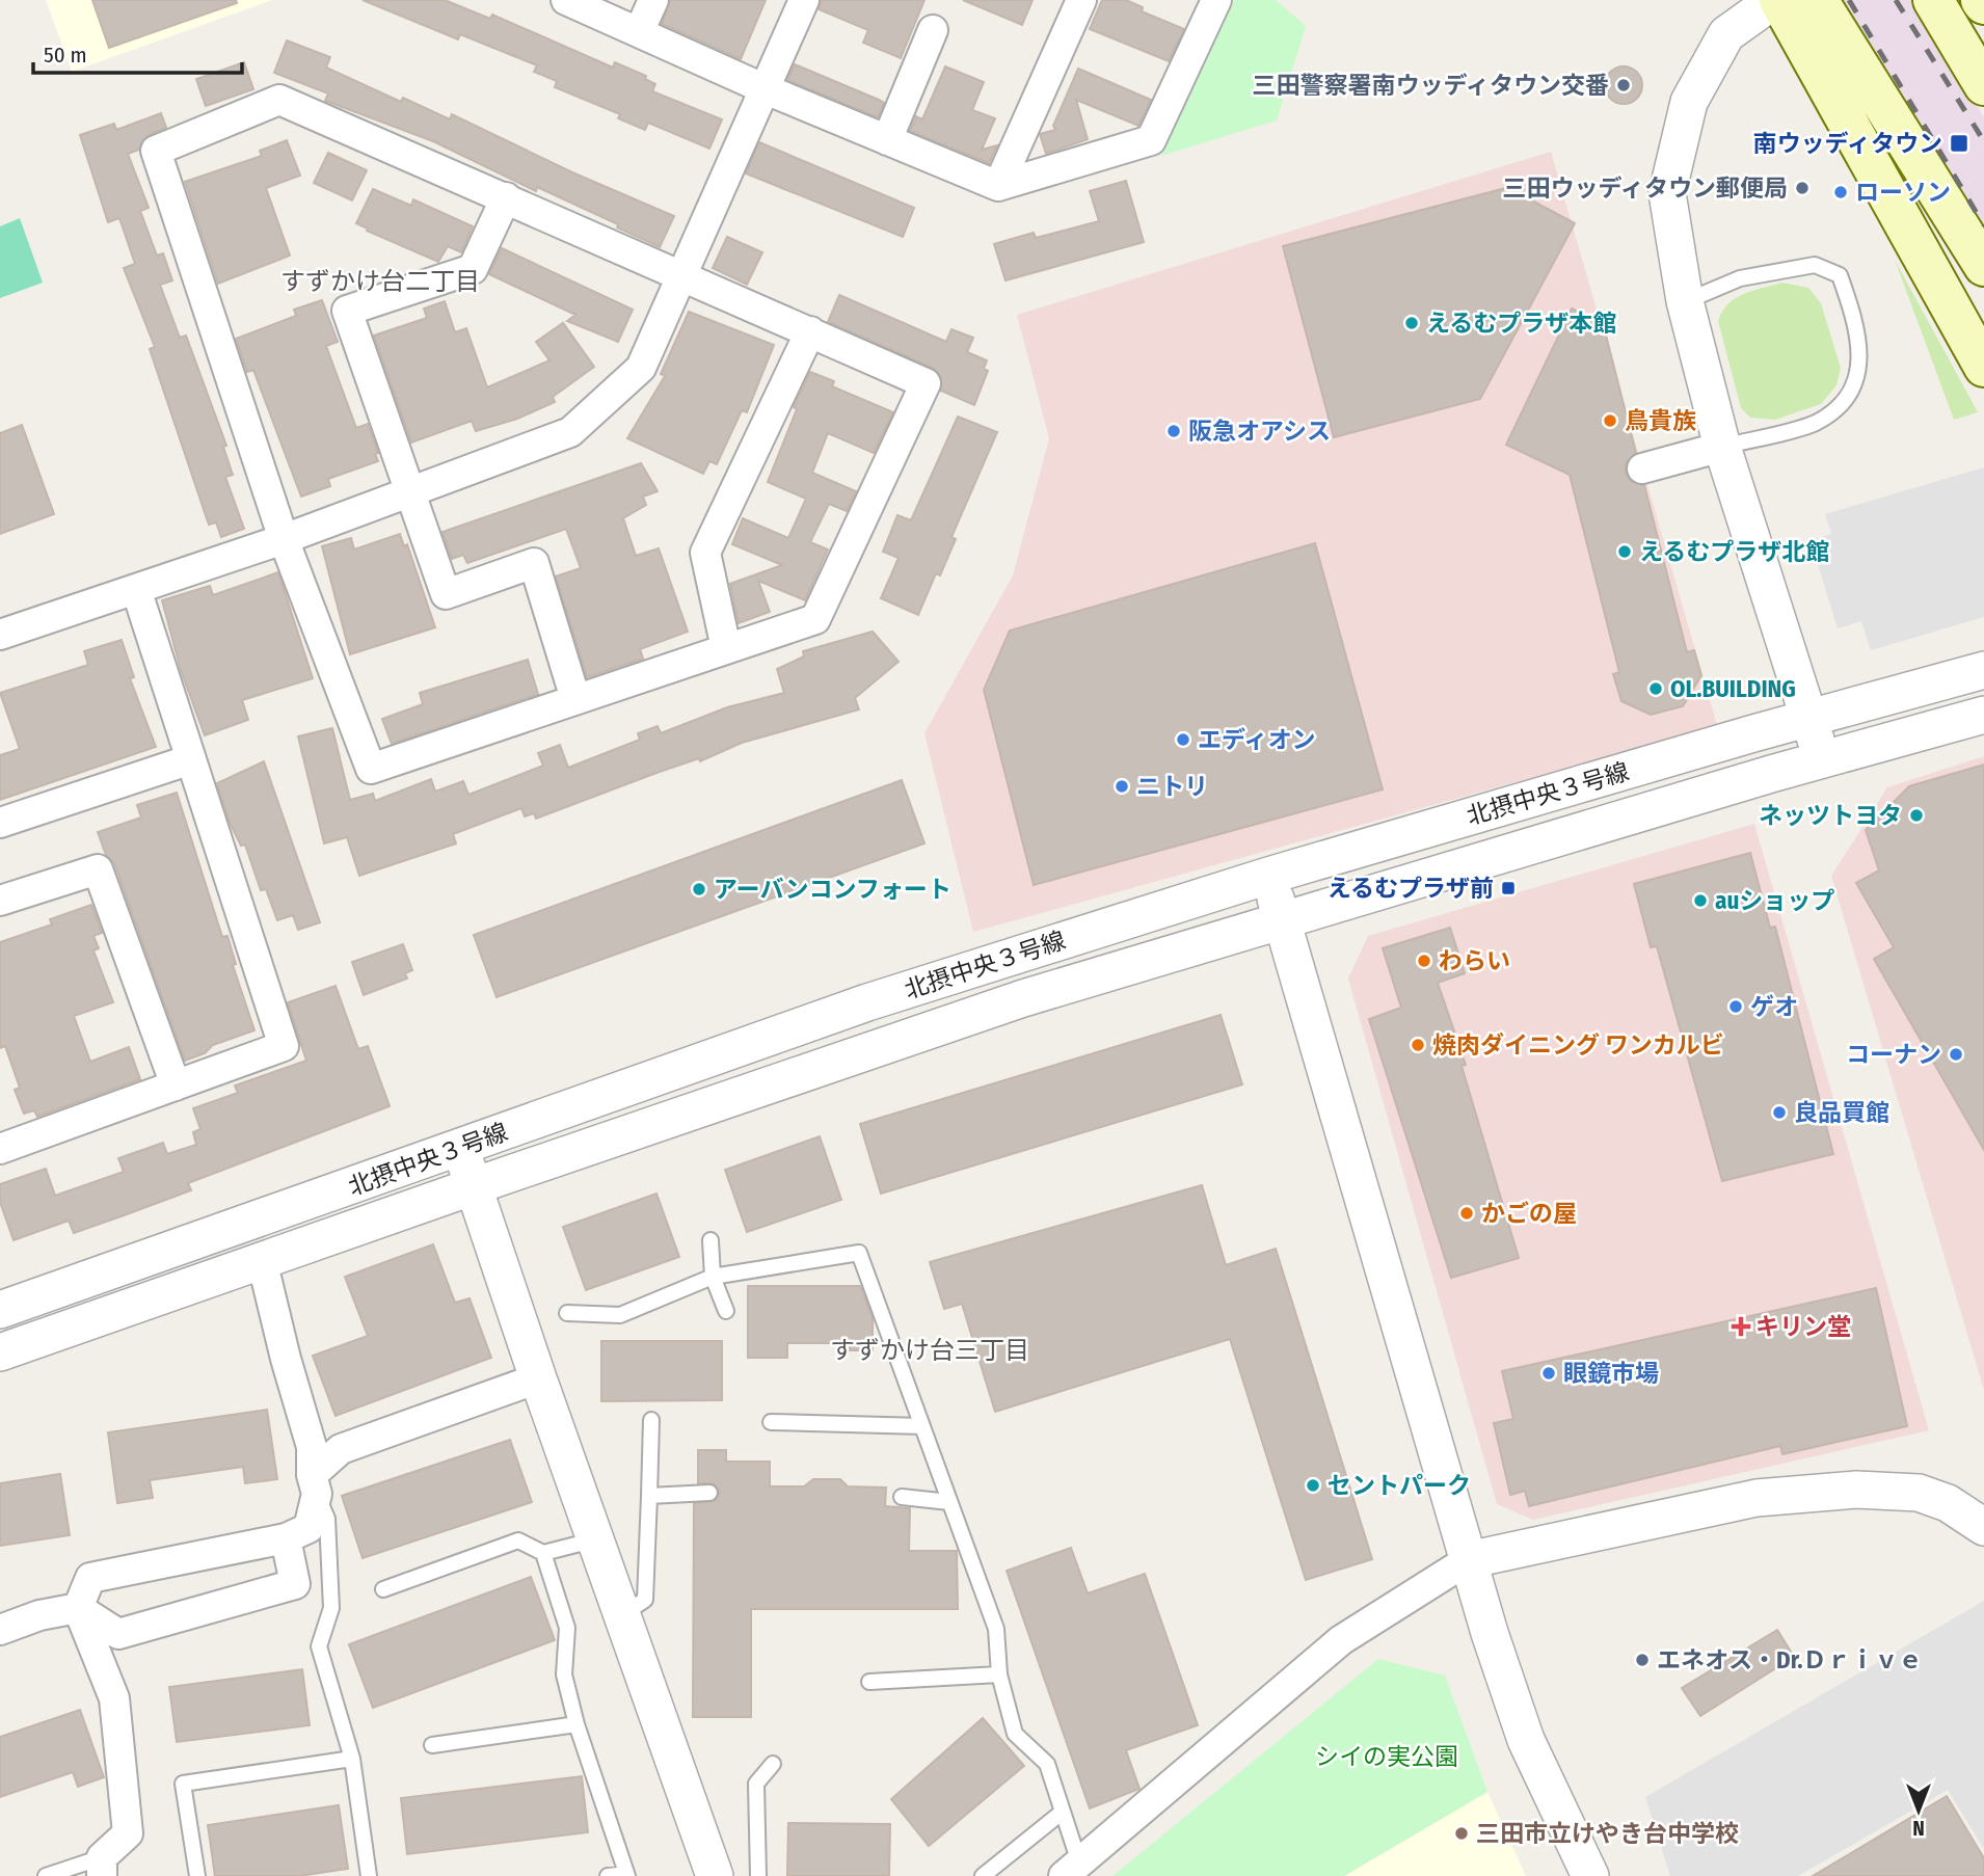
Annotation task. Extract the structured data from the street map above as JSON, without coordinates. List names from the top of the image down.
{
  "streets": {
    "street": ["北摂中央３号線"]
  },
  "districts": ["すずかけ台二丁目", "すずかけ台三丁目"],
  "parks": ["シイの実公園"],
  "places": {
    "other": [
      "三田警察署南ウッディタウン交番",
      "三田ウッディタウン郵便局",
      "ローソン",
      "えるむプラザ本館",
      "鳥貴族",
      "阪急オアシス",
      "えるむプラザ北館",
      "OL.BUILDING",
      "エディオン",
      "ニトリ",
      "ネッツトヨタ",
      "アーバンコンフォート",
      "auショップ",
      "わらい",
      "ゲオ",
      "焼肉ダイニング ワンカルビ",
      "コーナン",
      "良品買館",
      "かごの屋",
      "眼鏡市場",
      "セントパーク",
      "エネオス・Dr.Ｄｒｉｖｅ",
      "三田市立けやき台中学校"
    ],
    "transit": ["南ウッディタウン", "えるむプラザ前"],
    "health": ["キリン堂"]
  },
  "scale_bar": "50 m",
  "north": "bottom"
}
